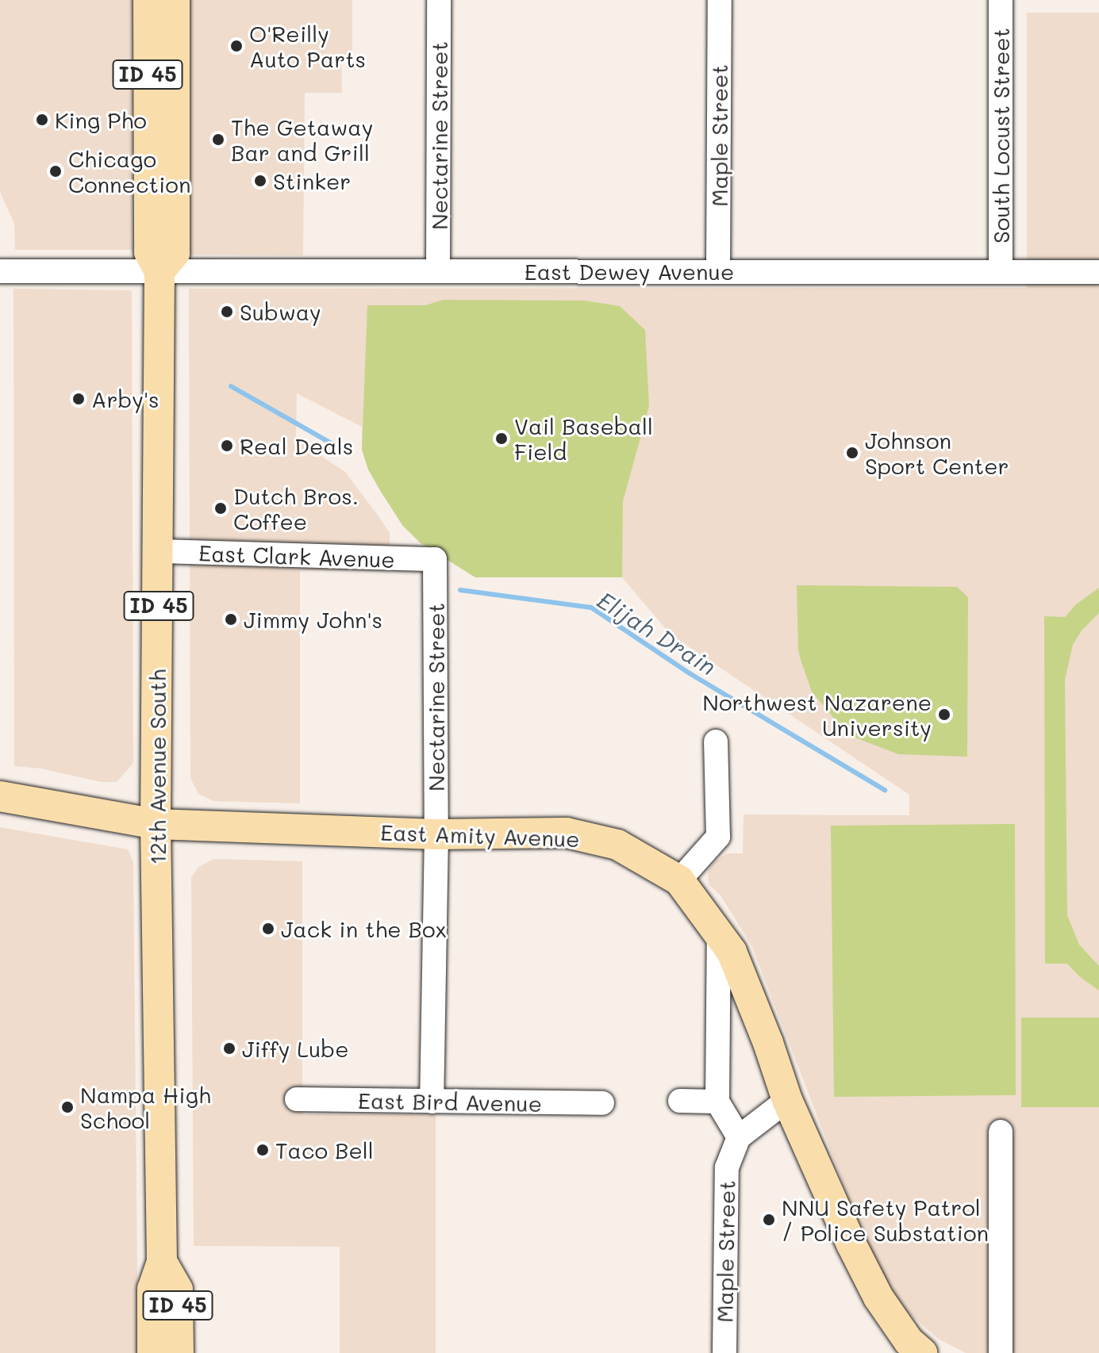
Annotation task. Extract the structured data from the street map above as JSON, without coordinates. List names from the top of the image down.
{
  "streets": {
    "main road": ["ID 45", "12th Avenue South", "East Amity Avenue"],
    "street": [
      "Nectarine Street",
      "Maple Street",
      "South Locust Street",
      "East Dewey Avenue",
      "East Clark Avenue",
      "East Bird Avenue"
    ]
  },
  "crossings": [
    ["Nectarine Street", "East Dewey Avenue"],
    ["Nectarine Street", "East Clark Avenue"],
    ["Nectarine Street", "East Amity Avenue"],
    ["Nectarine Street", "East Bird Avenue"],
    ["Maple Street", "East Dewey Avenue"],
    ["South Locust Street", "East Dewey Avenue"],
    ["East Dewey Avenue", "12th Avenue South"],
    ["East Clark Avenue", "12th Avenue South"],
    ["12th Avenue South", "East Amity Avenue"]
  ],
  "water": ["Elijah Drain"],
  "places": [
    "O'Reilly Auto Parts",
    "King Pho",
    "The Getaway Bar and Grill",
    "Chicago Connection",
    "Stinker",
    "Subway",
    "Arby's",
    "Vail Baseball Field",
    "Real Deals",
    "Johnson Sport Center",
    "Dutch Bros. Coffee",
    "Jimmy John's",
    "Northwest Nazarene University",
    "Jack in the Box",
    "Jiffy Lube",
    "Nampa High School",
    "Taco Bell",
    "NNU Safety Patrol / Police Substation"
  ]
}
